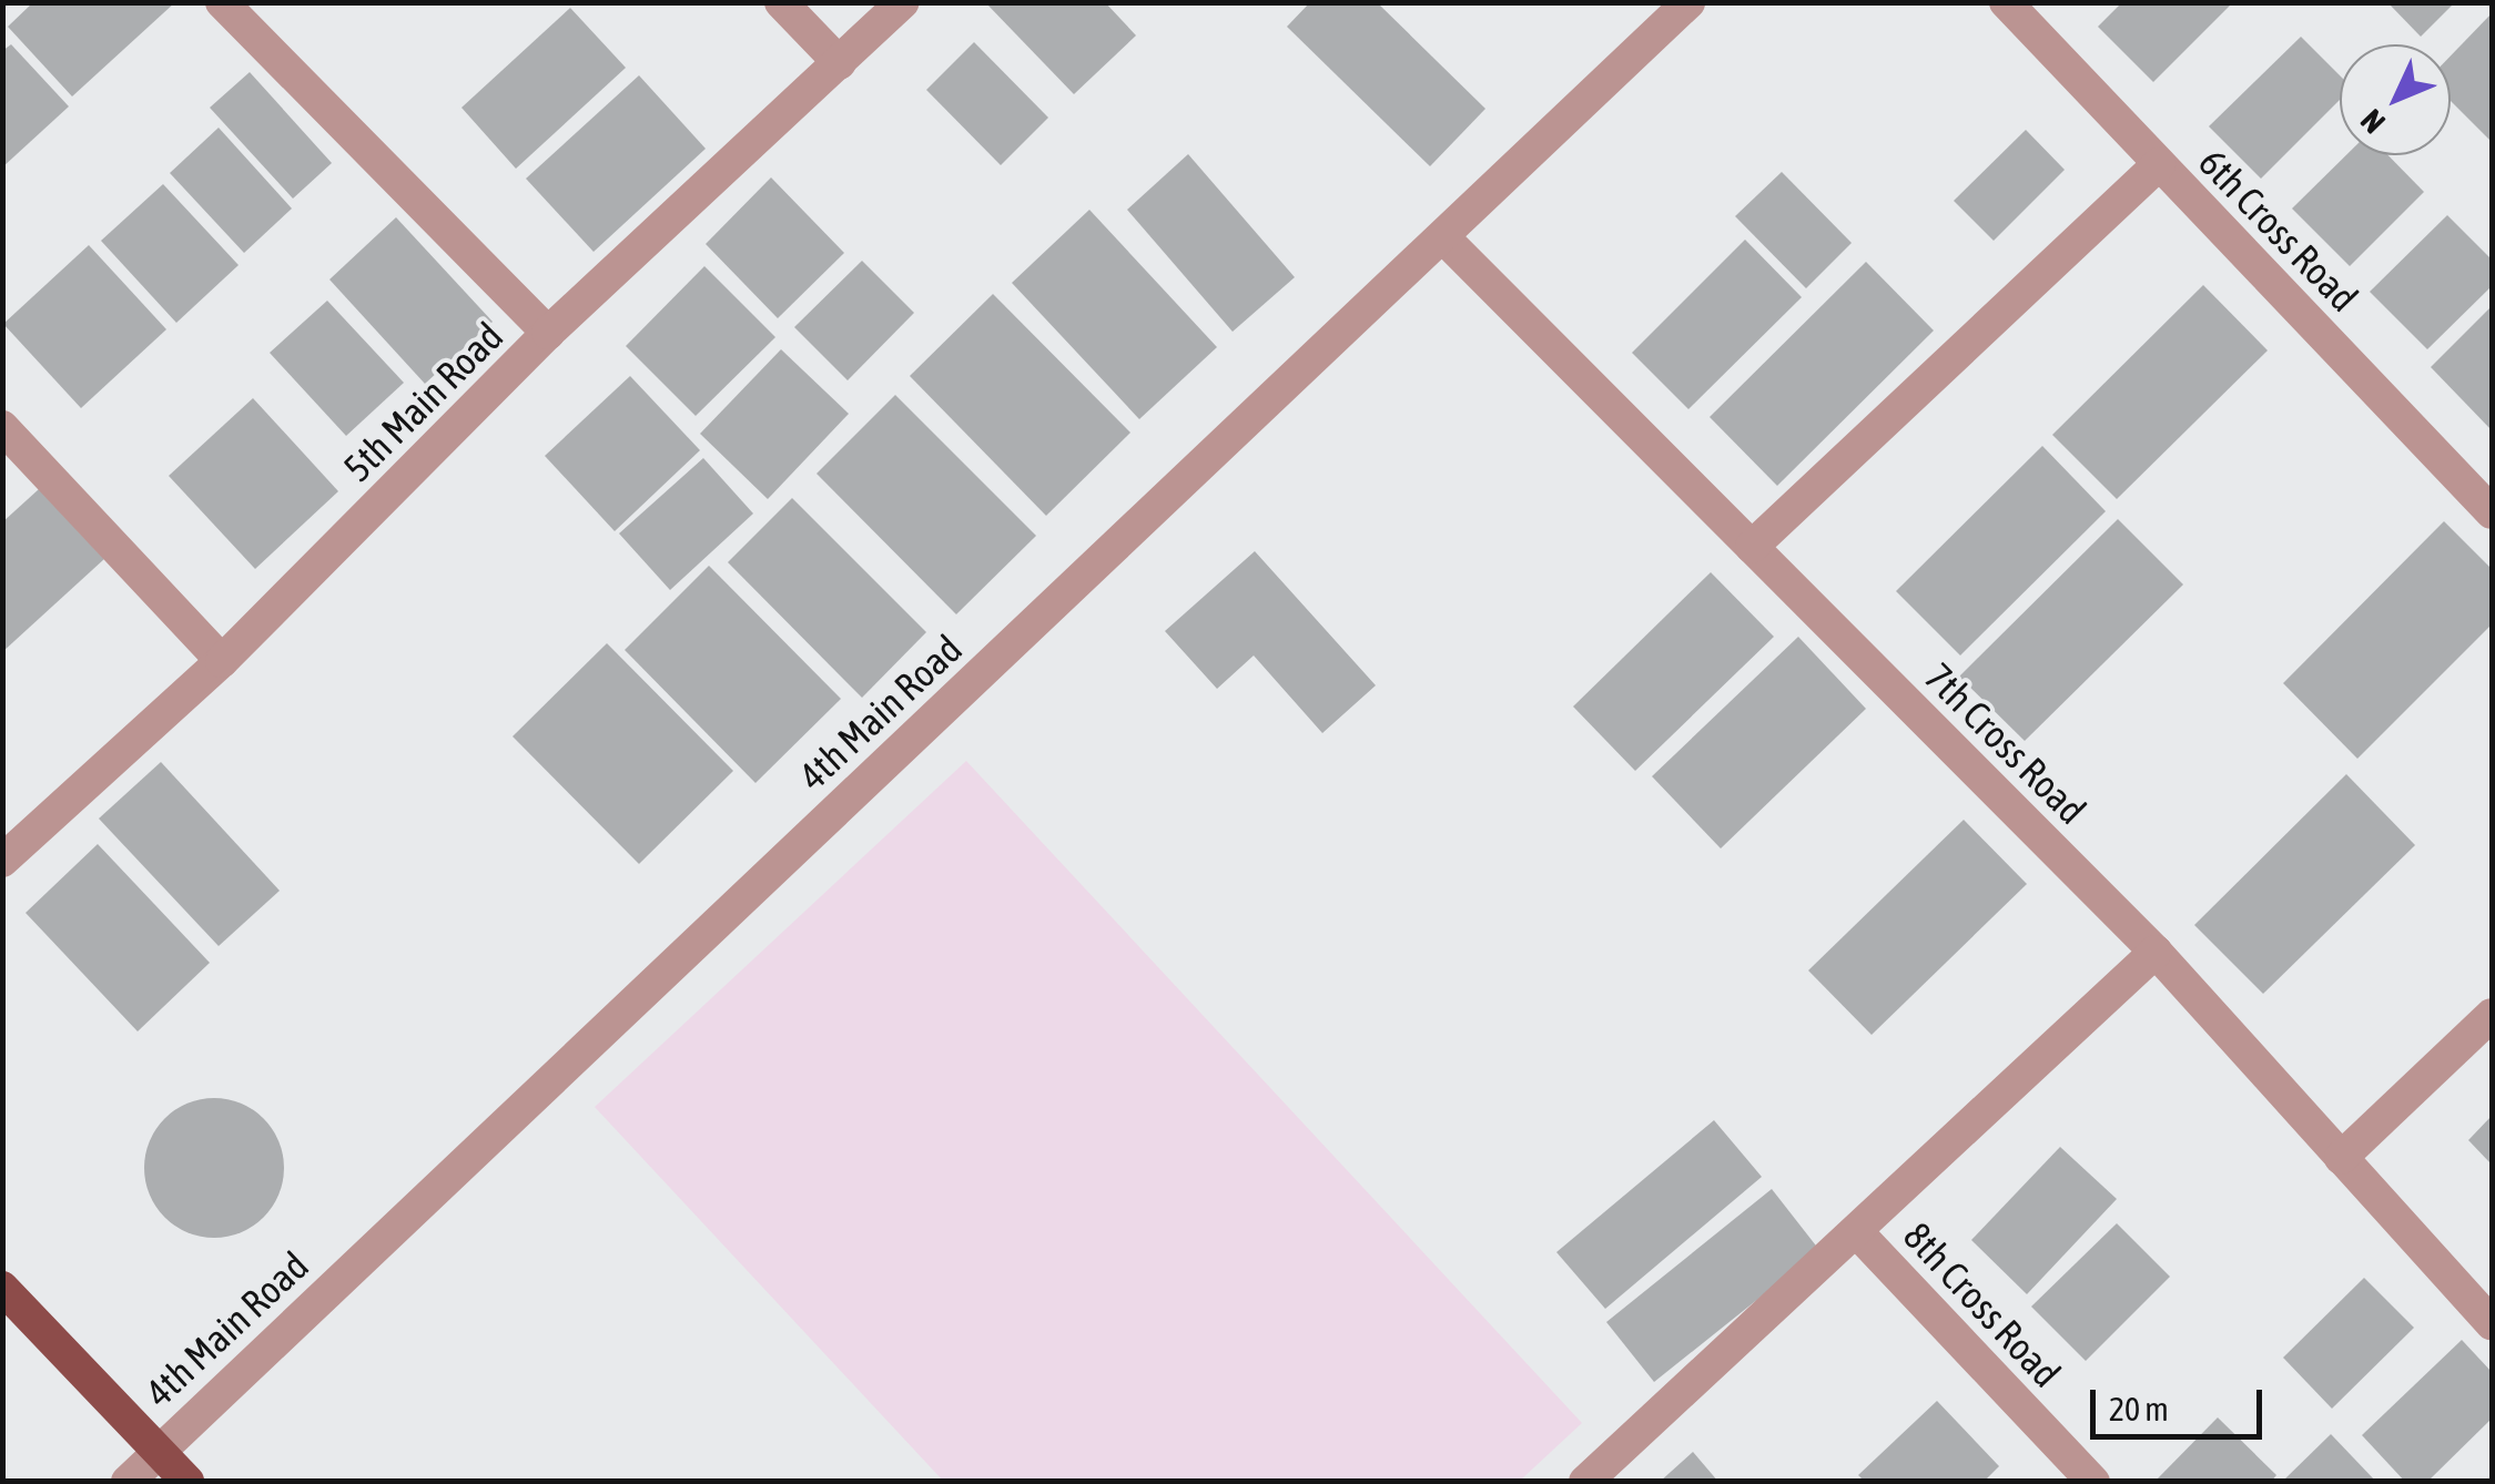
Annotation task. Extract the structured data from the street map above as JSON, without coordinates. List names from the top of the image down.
{
  "streets": {
    "street": [
      "6th Cross Road",
      "5th Main Road",
      "4th Main Road",
      "7th Cross Road",
      "8th Cross Road"
    ]
  },
  "crossings": [
    ["4th Main Road", "7th Cross Road"]
  ],
  "scale_bar": "20 m",
  "north": "bottom left"
}
